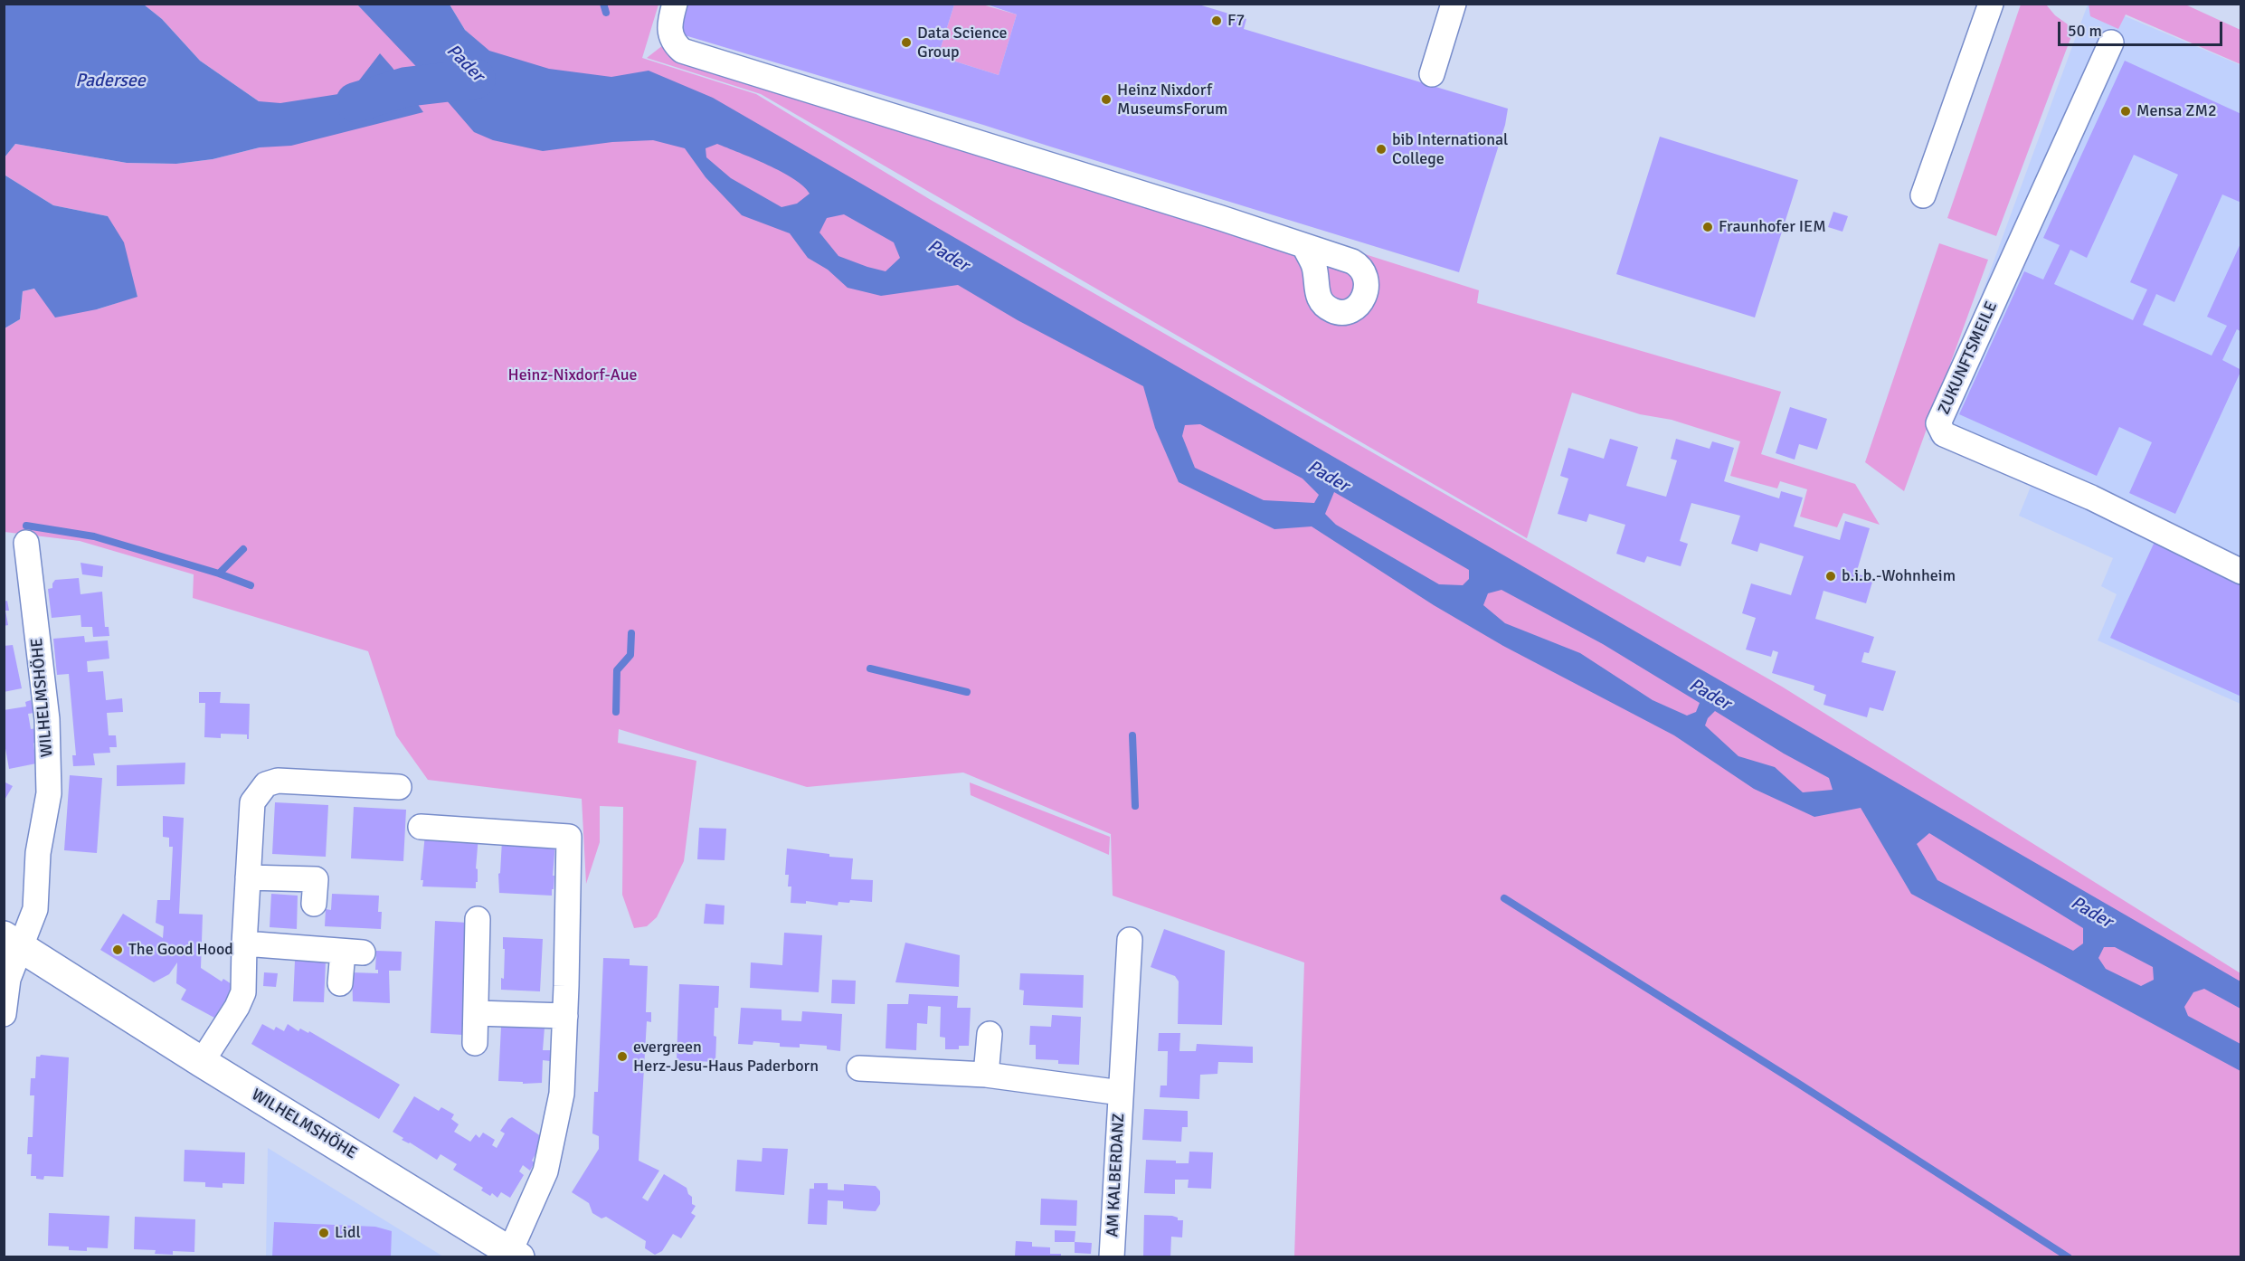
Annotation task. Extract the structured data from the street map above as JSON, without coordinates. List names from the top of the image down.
{
  "streets": {
    "main road": ["WILHELMSHÖHE"],
    "street": ["ZUKUNFTSMEILE", "AM KALBERDANZ"]
  },
  "water": ["Pader", "Padersee"],
  "parks": ["Heinz-Nixdorf-Aue"],
  "places": [
    "F7",
    "Data Science Group",
    "Heinz Nixdorf MuseumsForum",
    "Mensa ZM2",
    "bib International College",
    "Fraunhofer IEM",
    "b.i.b.-Wohnheim",
    "The Good Hood",
    "evergreen Herz-Jesu-Haus Paderborn",
    "Lidl"
  ],
  "scale_bar": "50 m"
}
